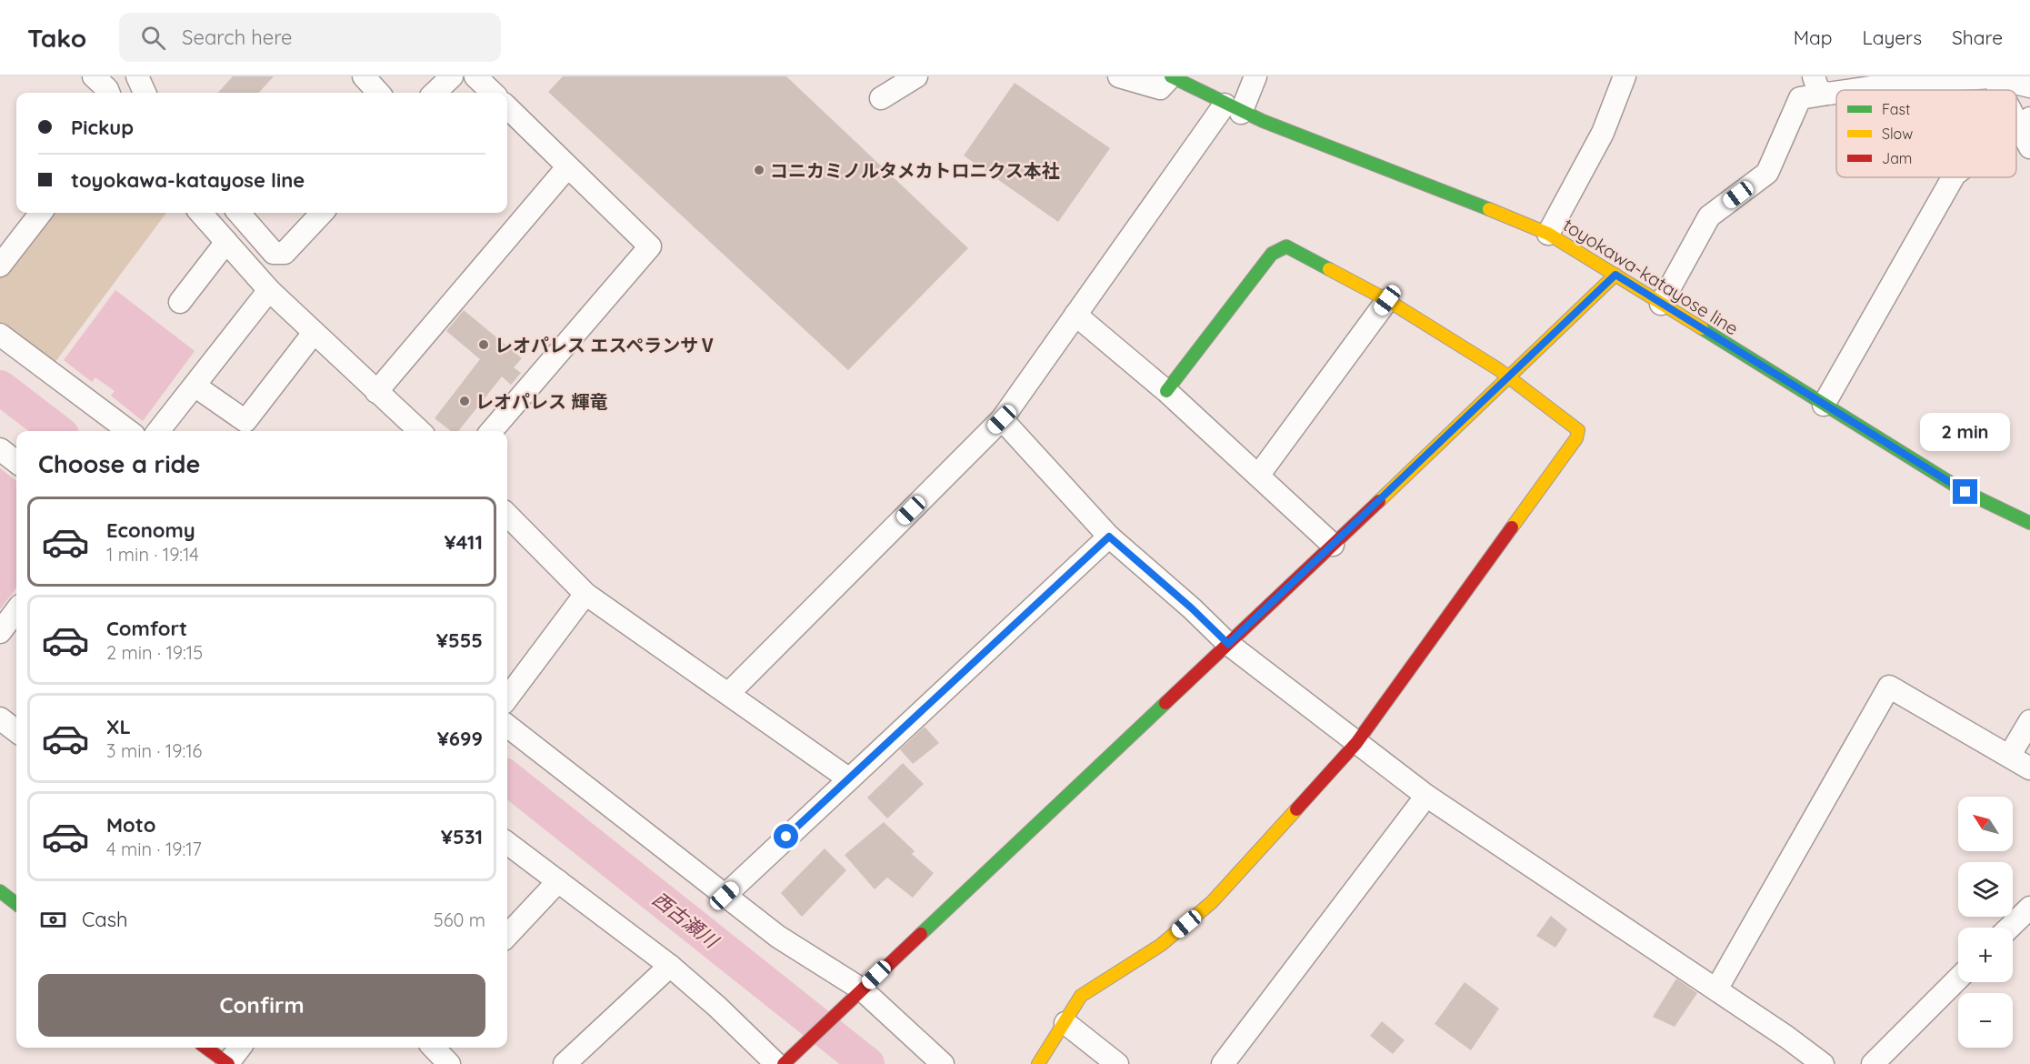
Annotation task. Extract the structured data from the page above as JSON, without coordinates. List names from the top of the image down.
{
  "streets": {
    "street": ["toyokawa-katayose line"]
  },
  "water": ["西古瀬川"],
  "places": ["コニカミノルタメカトロニクス本社", "レオパレス エスペランサⅤ", "レオパレス 輝竜"],
  "legend": ["Fast", "Slow", "Jam"],
  "north": "top left",
  "page": {
    "header": "Tako",
    "search": "Search here",
    "nav": ["Map", "Layers", "Share"],
    "banner": ["Pickup", "toyokawa-katayose line"],
    "bubble": "2 min",
    "heading": "Choose a ride",
    "list": [
      {
        "name": "Economy",
        "note": "1 min · 19:14",
        "value": "¥411"
      },
      {
        "name": "Comfort",
        "note": "2 min · 19:15",
        "value": "¥555"
      },
      {
        "name": "XL",
        "note": "3 min · 19:16",
        "value": "¥699"
      },
      {
        "name": "Moto",
        "note": "4 min · 19:17",
        "value": "¥531"
      }
    ],
    "map_buttons": ["+", "−"],
    "pay": ["Cash", "560 m"],
    "buttons": "Confirm"
  }
}
